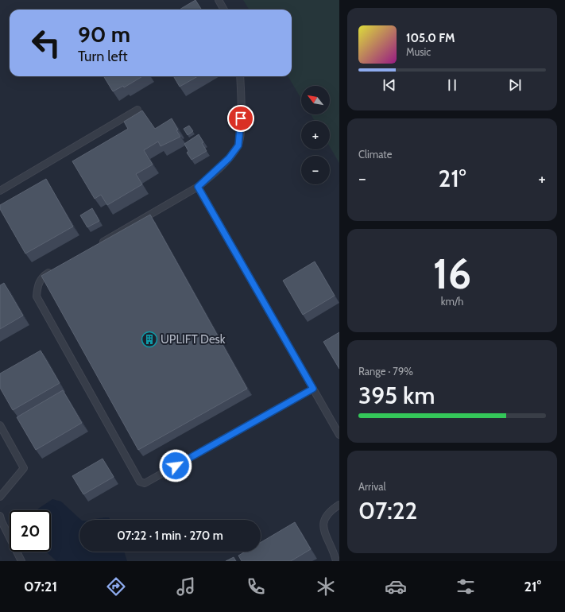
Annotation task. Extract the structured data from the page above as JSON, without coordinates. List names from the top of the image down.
{
  "places": {
    "building": ["UPLIFT Desk"]
  },
  "north": "top left",
  "page": {
    "turn": ["90 m", "Turn left"],
    "song": ["105.0 FM", "Music"],
    "map_buttons": ["+", "−"],
    "tile": [
      "Climate",
      ["16", "km/h"],
      ["Range · 79%", "395 km"],
      ["Arrival", "07:22"]
    ],
    "heat": ["−", "21°", "+"],
    "limit": "20",
    "trip": "07:22 · 1 min · 270 m",
    "tabs": ["07:21", "21°"]
  }
}
